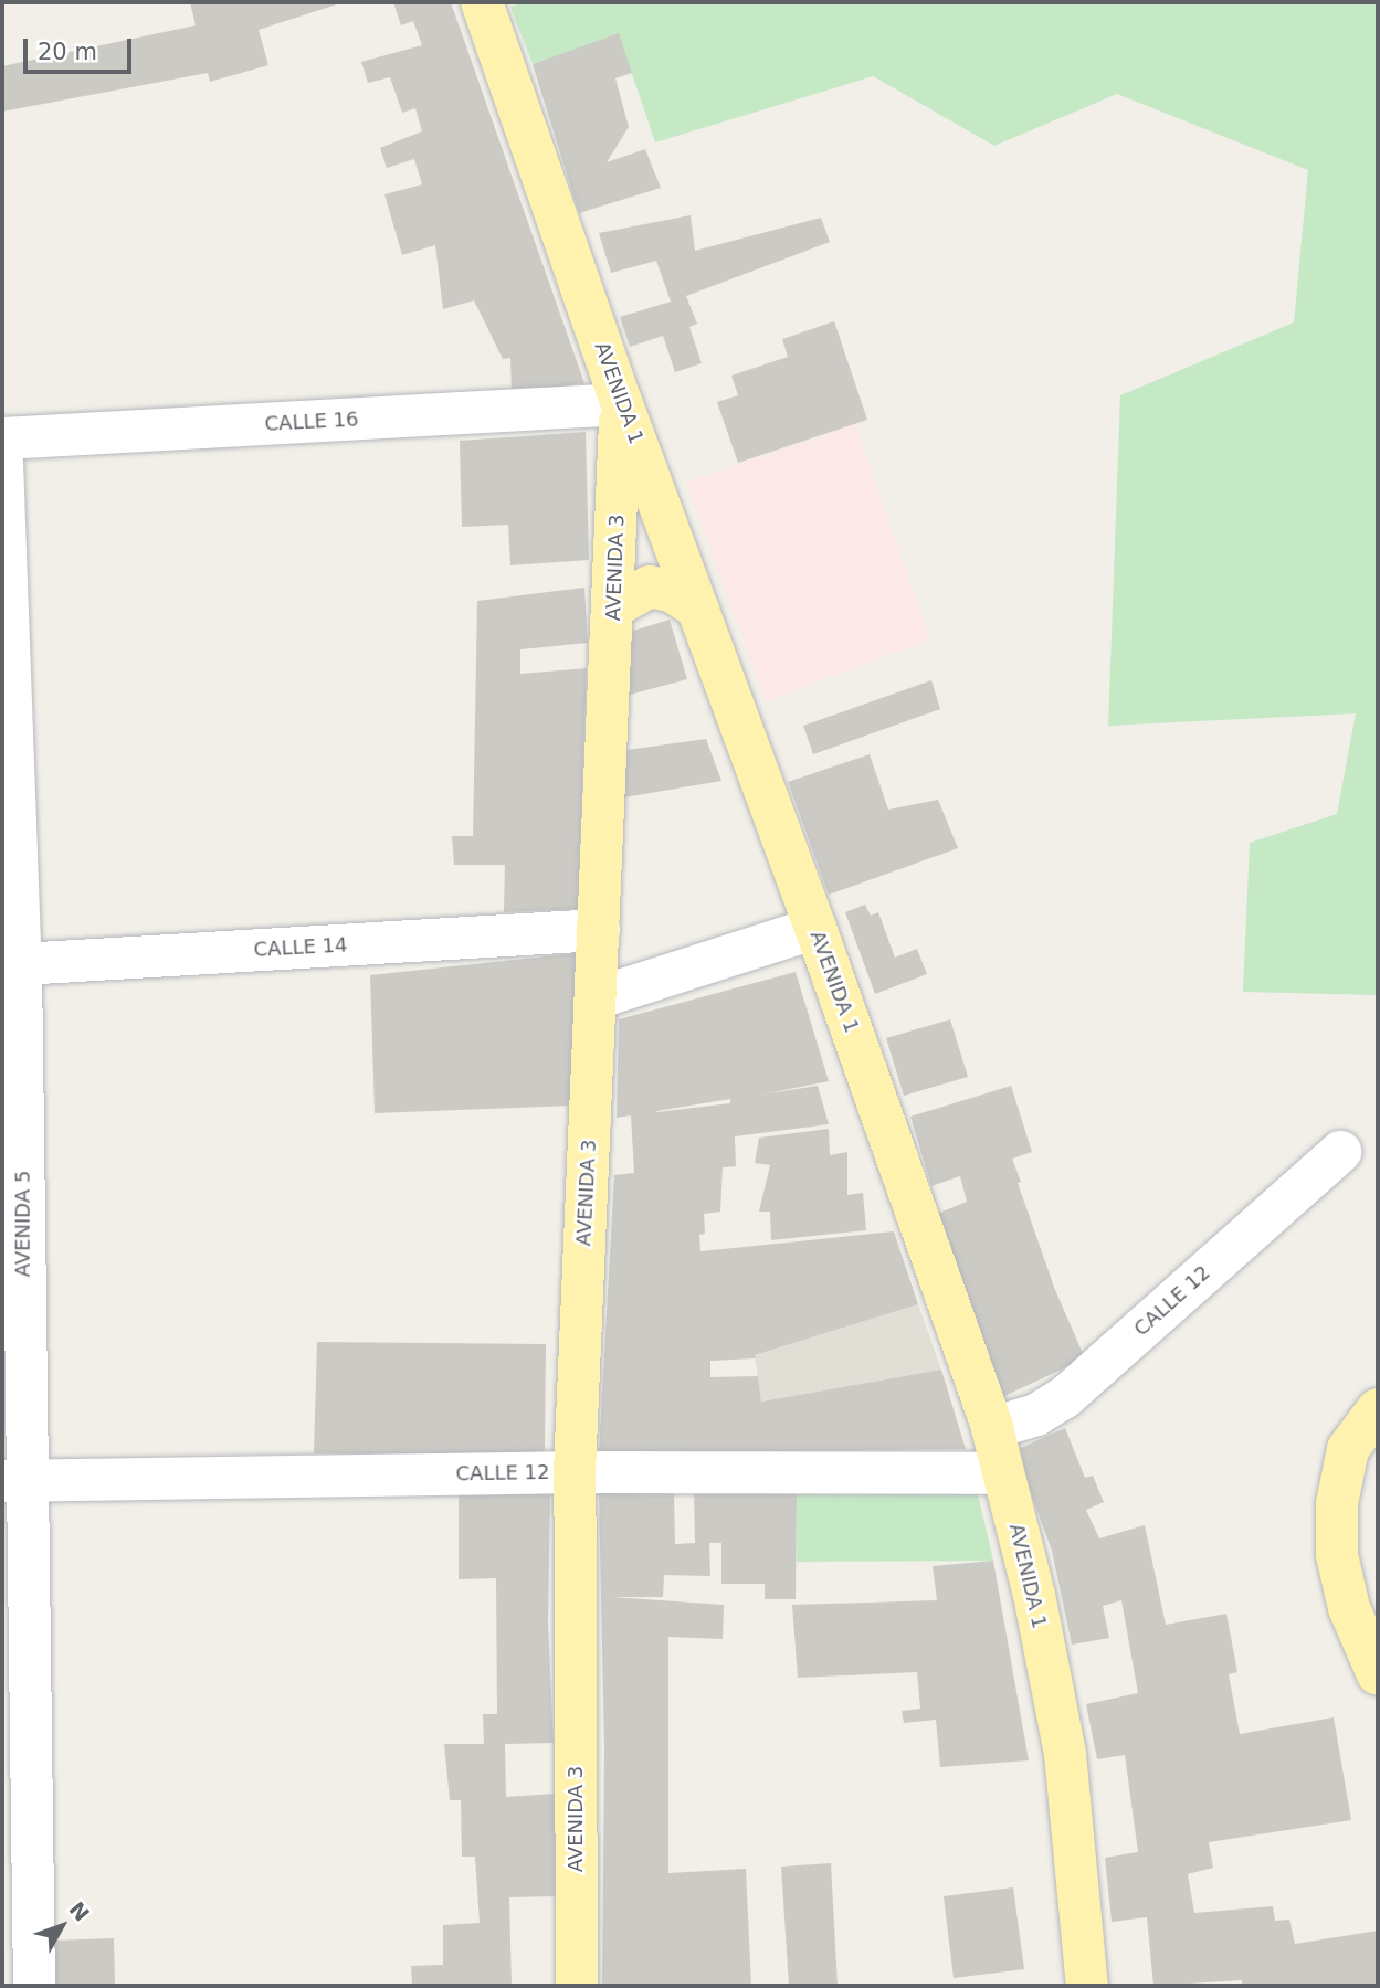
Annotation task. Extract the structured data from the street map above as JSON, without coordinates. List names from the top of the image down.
{
  "streets": {
    "main road": ["AVENIDA 1", "AVENIDA 3"],
    "street": [
      "CALLE 16",
      "CALLE 14",
      "AVENIDA 5",
      "CALLE 12"
    ]
  },
  "crossings": [
    ["AVENIDA 1", "CALLE 16"],
    ["AVENIDA 1", "AVENIDA 3"],
    ["AVENIDA 1", "CALLE 12"],
    ["CALLE 16", "AVENIDA 3"],
    ["AVENIDA 3", "CALLE 14"],
    ["AVENIDA 3", "CALLE 12"],
    ["CALLE 14", "AVENIDA 5"],
    ["AVENIDA 5", "CALLE 12"]
  ],
  "scale_bar": "20 m",
  "north": "top right"
}
